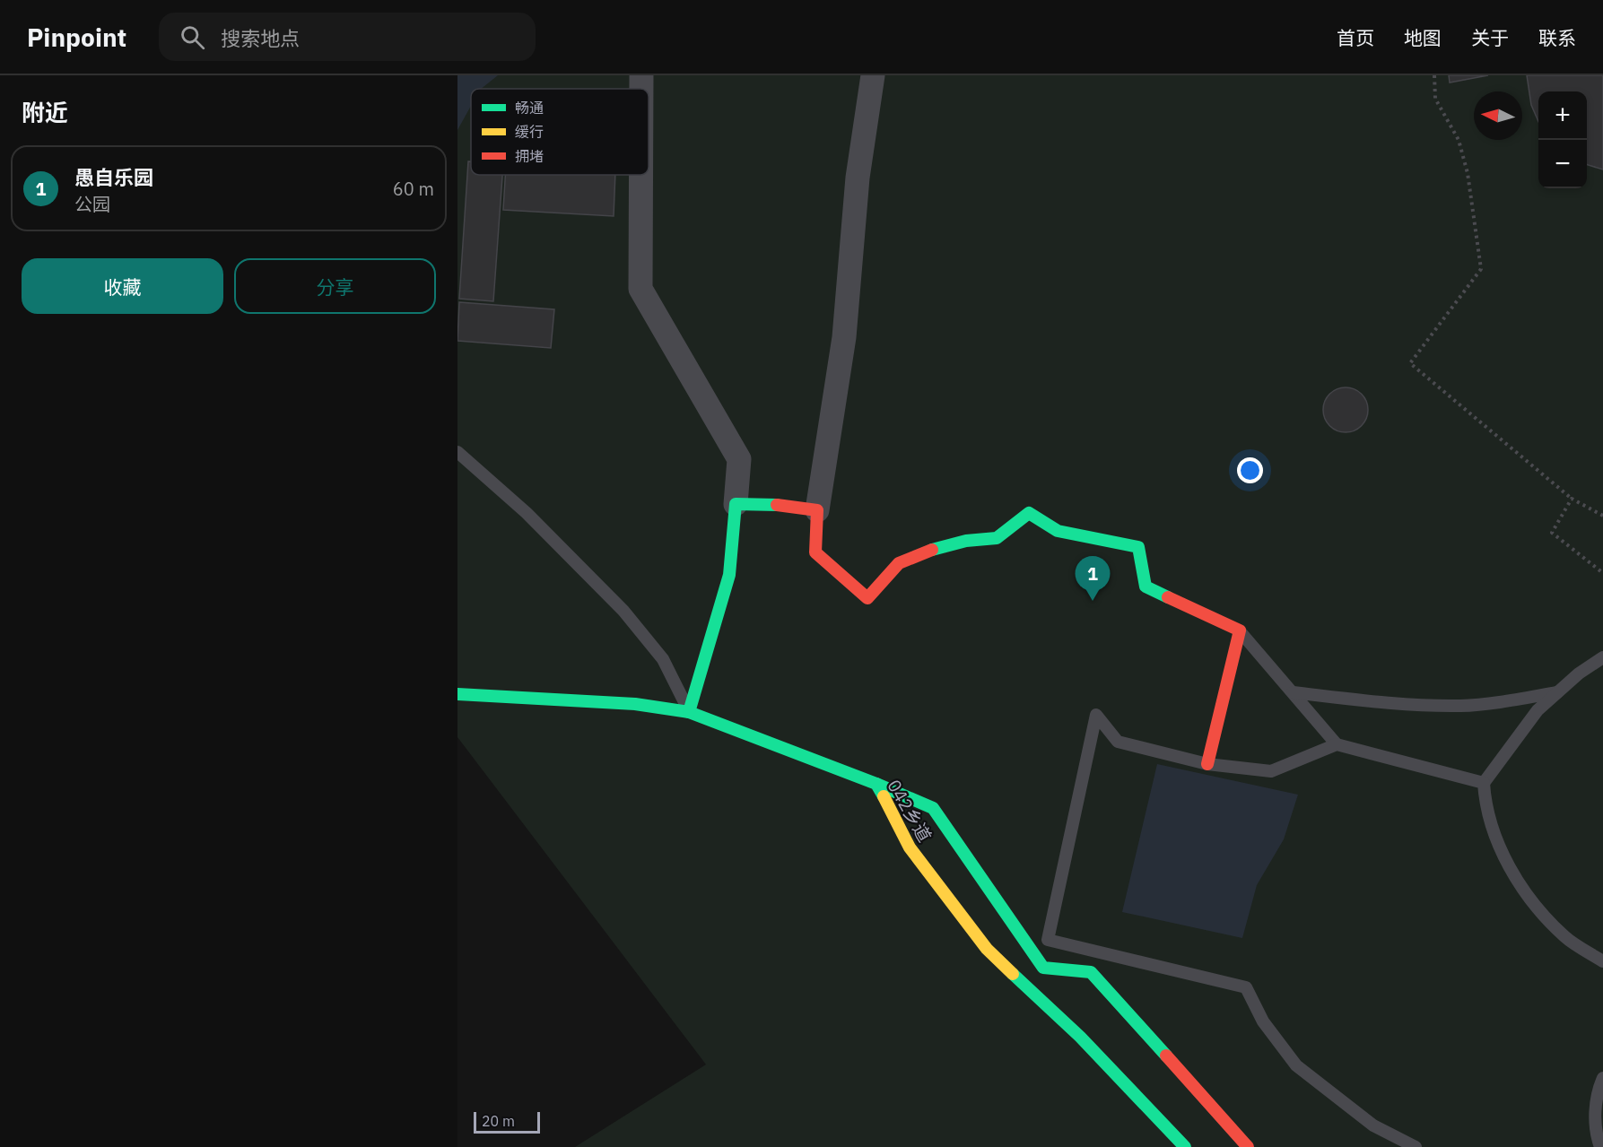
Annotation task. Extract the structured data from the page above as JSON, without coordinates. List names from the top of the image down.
{
  "streets": {
    "street": ["042乡道"]
  },
  "legend": ["畅通", "缓行", "拥堵"],
  "scale_bar": "20 m",
  "north": "left",
  "page": {
    "header": "Pinpoint",
    "search": "搜索地点",
    "nav": [
      "首页",
      "地图",
      "关于",
      "联系"
    ],
    "heading": "附近",
    "map_buttons": ["+", "−"],
    "list": [
      {
        "mark": "1",
        "name": "愚自乐园",
        "note": "公园",
        "value": "60 m"
      }
    ],
    "buttons": ["收藏", "分享"],
    "pins": "1",
    "scale": "20 m"
  }
}
